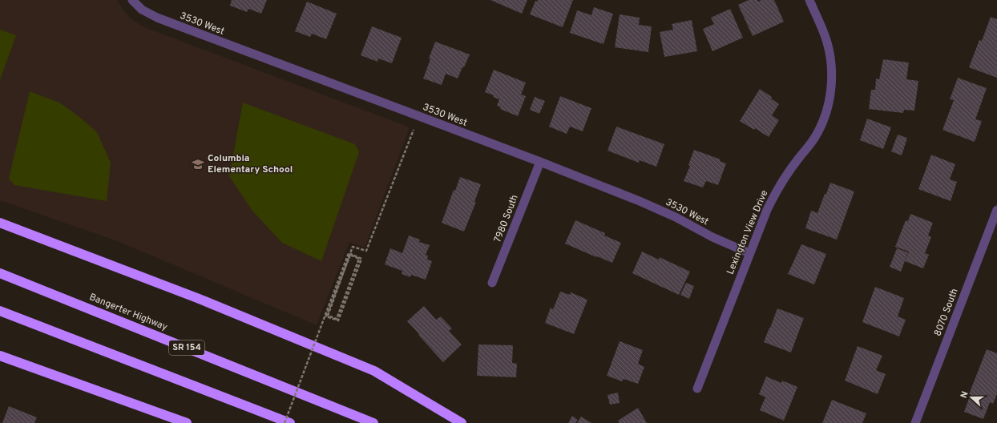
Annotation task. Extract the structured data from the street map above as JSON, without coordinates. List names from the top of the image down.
{
  "streets": {
    "highway": ["Bangerter Highway", "SR 154"],
    "street": [
      "3530 West",
      "7980 South",
      "Lexington View Drive",
      "8070 South"
    ]
  },
  "crossings": [
    ["3530 West", "7980 South"],
    ["3530 West", "Lexington View Drive"]
  ],
  "places": {
    "school or university": ["Columbia Elementary School"]
  },
  "north": "left"
}
